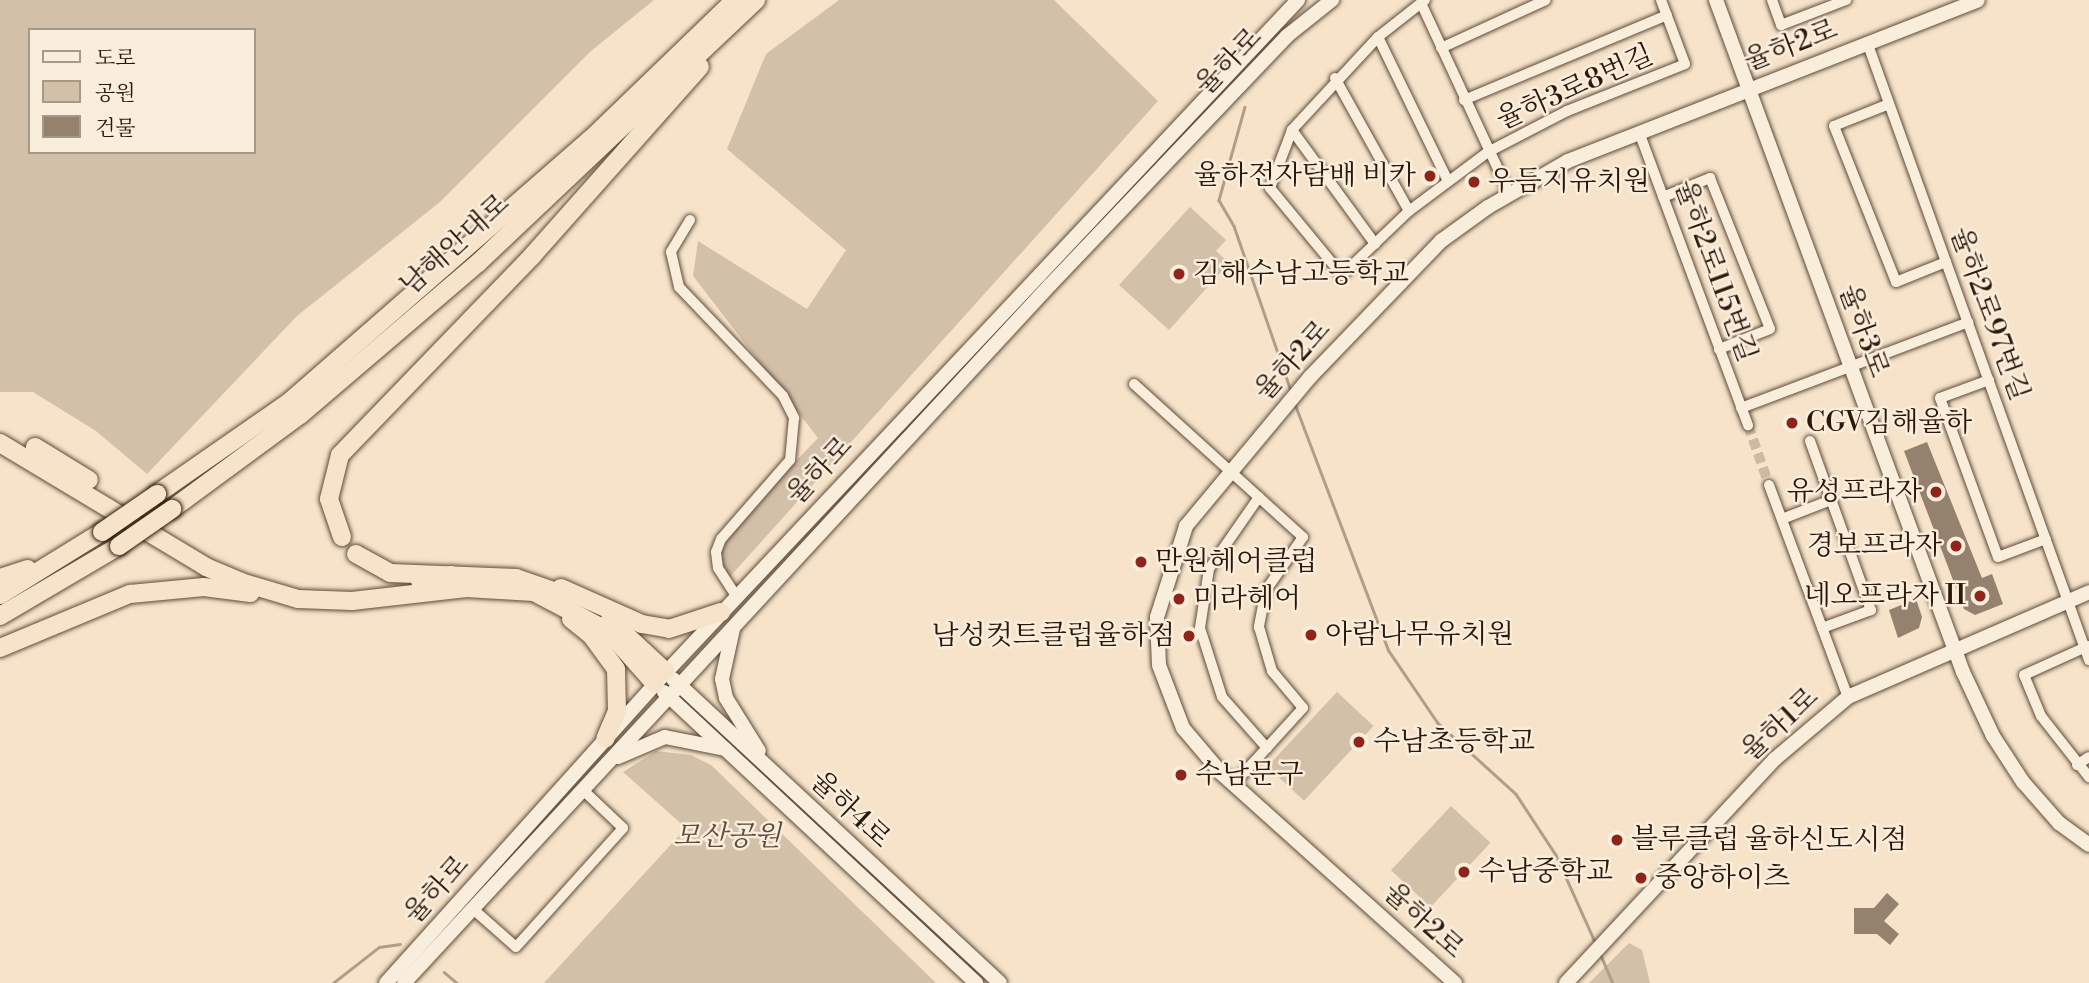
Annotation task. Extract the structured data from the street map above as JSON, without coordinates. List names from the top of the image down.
{
  "streets": {
    "highway": ["남해안대로"],
    "main road": [
      "율하2로",
      "율하로",
      "율하3로",
      "율하1로",
      "율하4로"
    ],
    "street": ["율하3로8번길", "율하2로115번길", "율하2로97번길"]
  },
  "crossings": [
    ["율하2로", "율하2로115번길"],
    ["율하2로", "율하2로97번길"],
    ["율하2로", "율하3로"],
    ["율하로", "율하4로"],
    ["율하2로97번길", "율하1로"],
    ["율하3로", "율하1로"]
  ],
  "parks": ["모산공원"],
  "places": [
    "율하전자담배 비카",
    "우듬지유치원",
    "김해수남고등학교",
    "CGV김해율하",
    "유성프라자",
    "경보프라자",
    "만원헤어클럽",
    "네오프라자 II",
    "미라헤어",
    "아람나무유치원",
    "남성컷트클럽율하점",
    "수남초등학교",
    "수남문구",
    "블루클럽 율하신도시점",
    "수남중학교",
    "중앙하이츠"
  ],
  "legend": ["도로", "공원", "건물"]
}
